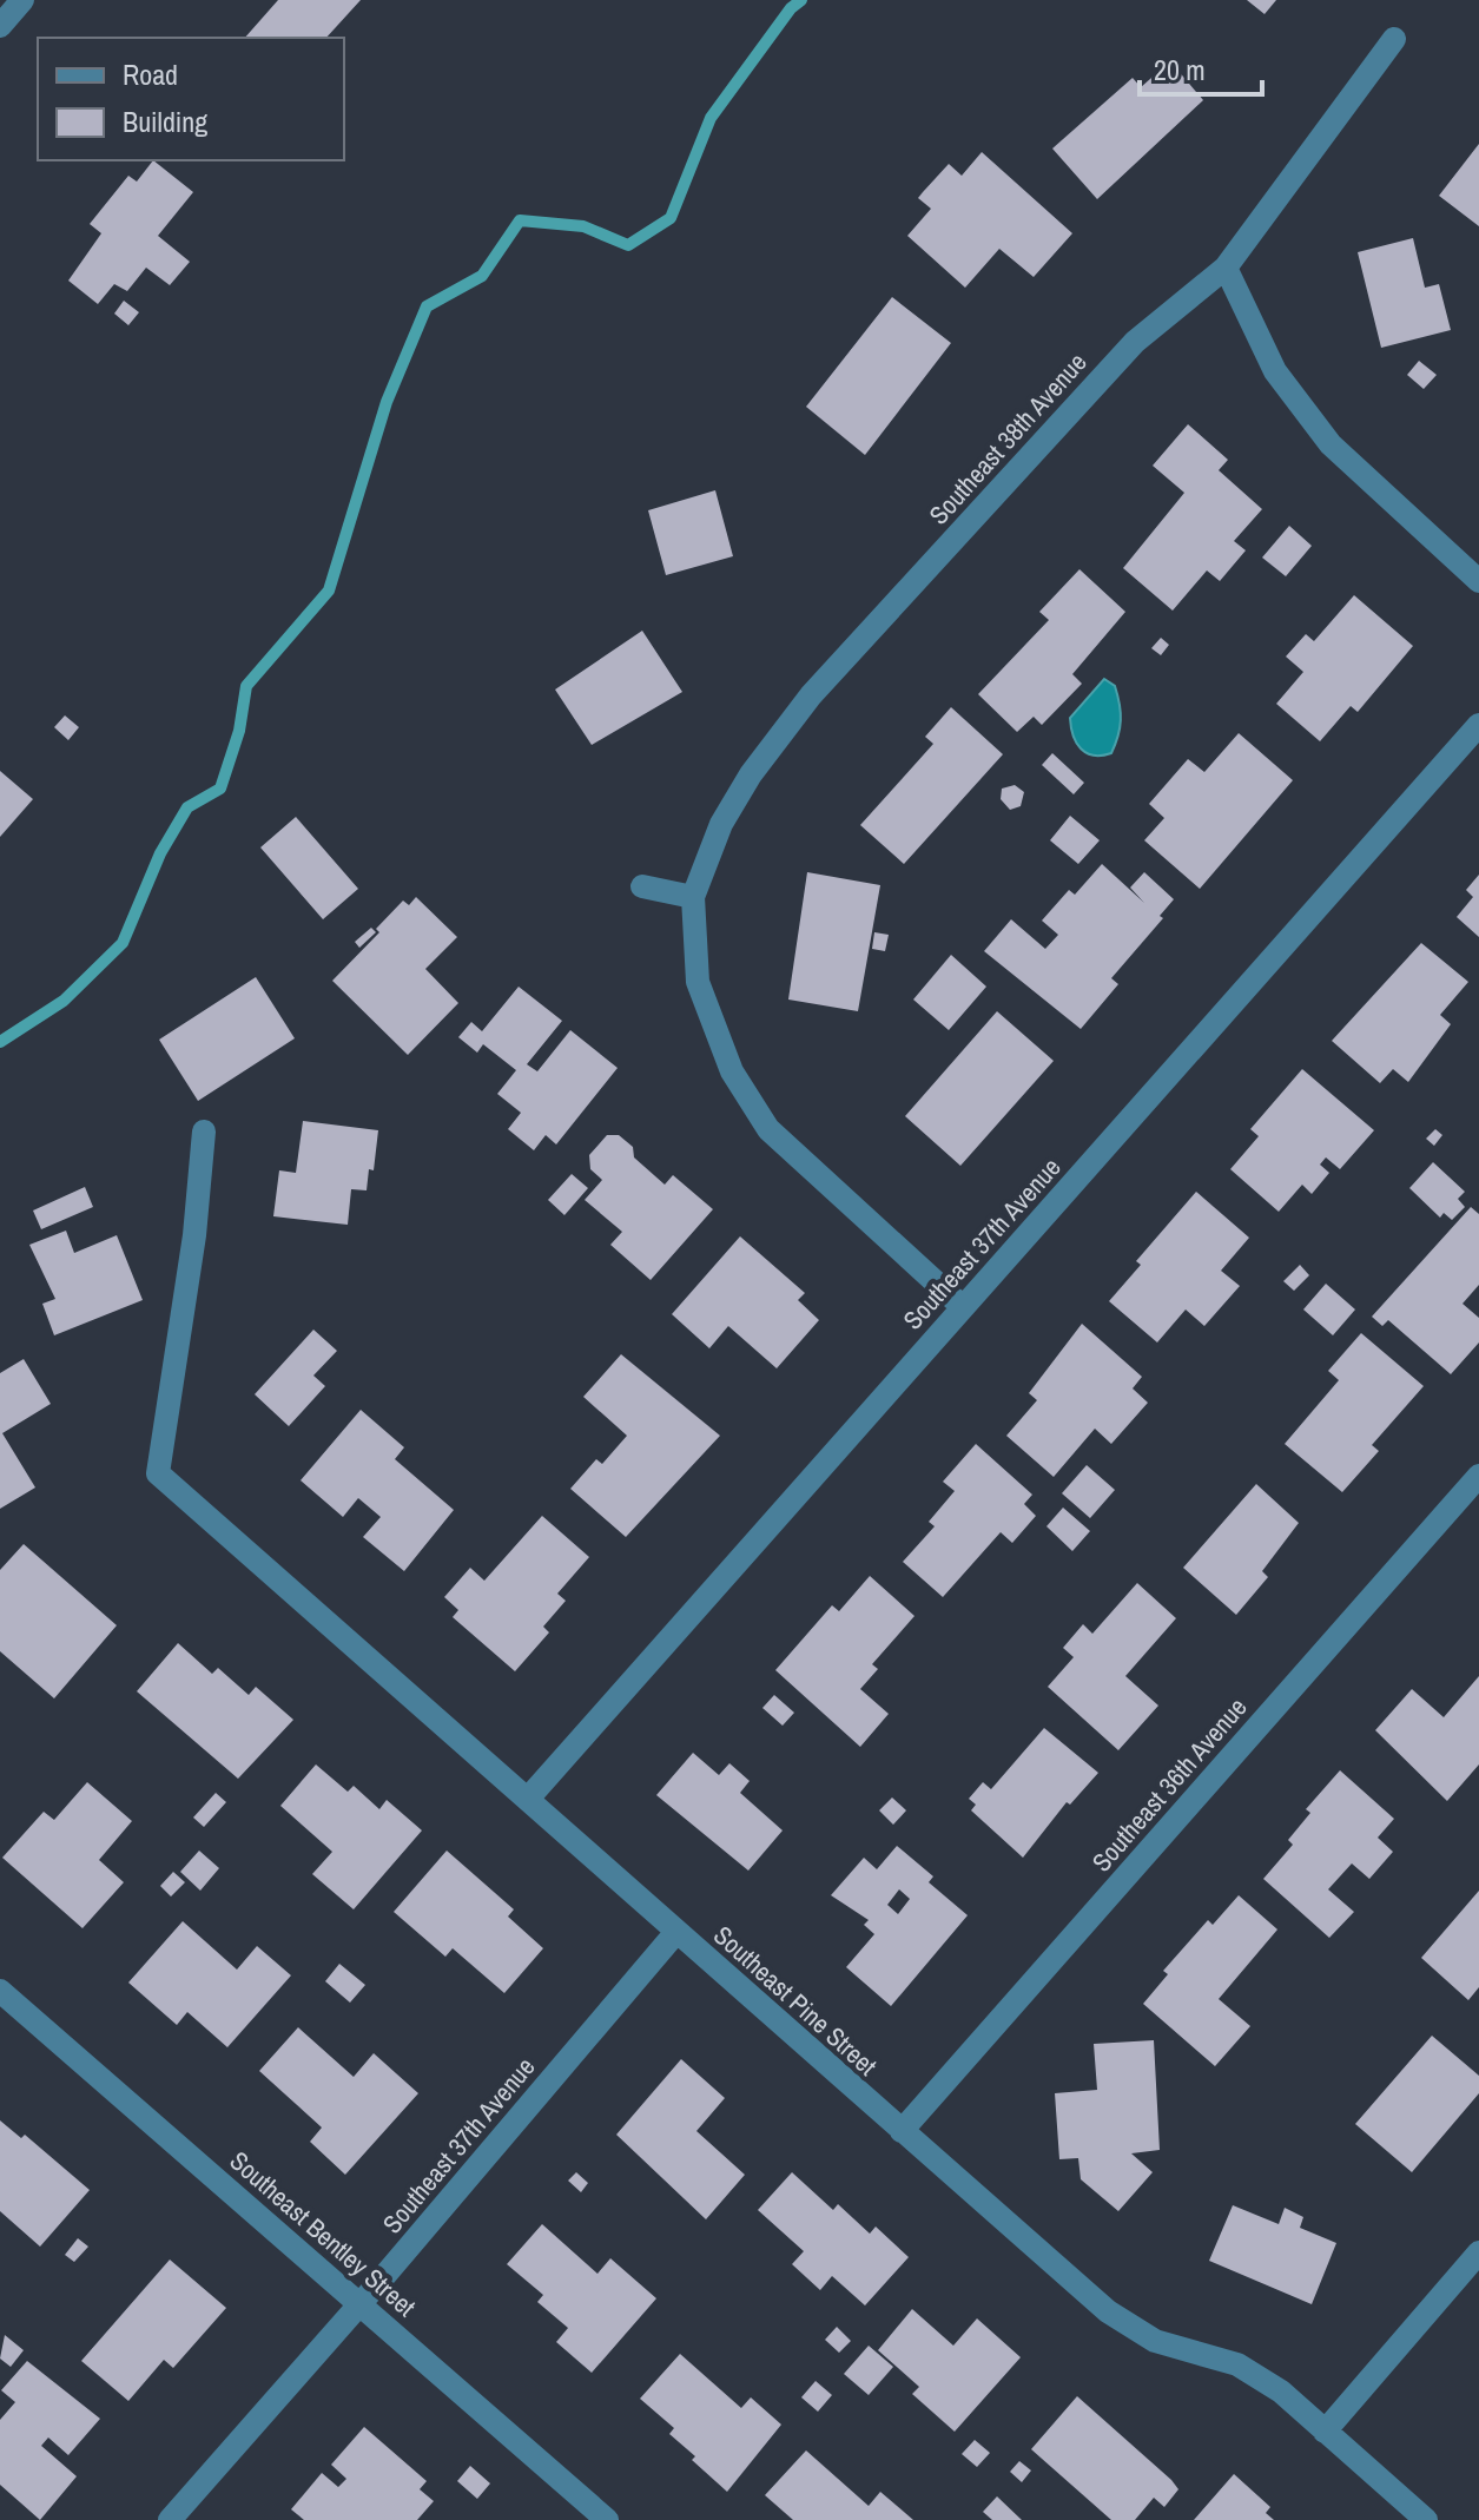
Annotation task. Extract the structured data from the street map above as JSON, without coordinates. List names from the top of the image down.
{
  "streets": {
    "street": [
      "Southeast 38th Avenue",
      "Southeast 37th Avenue",
      "Southeast 36th Avenue",
      "Southeast Pine Street",
      "Southeast Bentley Street"
    ]
  },
  "crossings": [
    ["Southeast 37th Avenue", "Southeast Pine Street"],
    ["Southeast 37th Avenue", "Southeast Bentley Street"],
    ["Southeast 36th Avenue", "Southeast Pine Street"]
  ],
  "legend": ["Road", "Building"],
  "scale_bar": "20 m"
}
